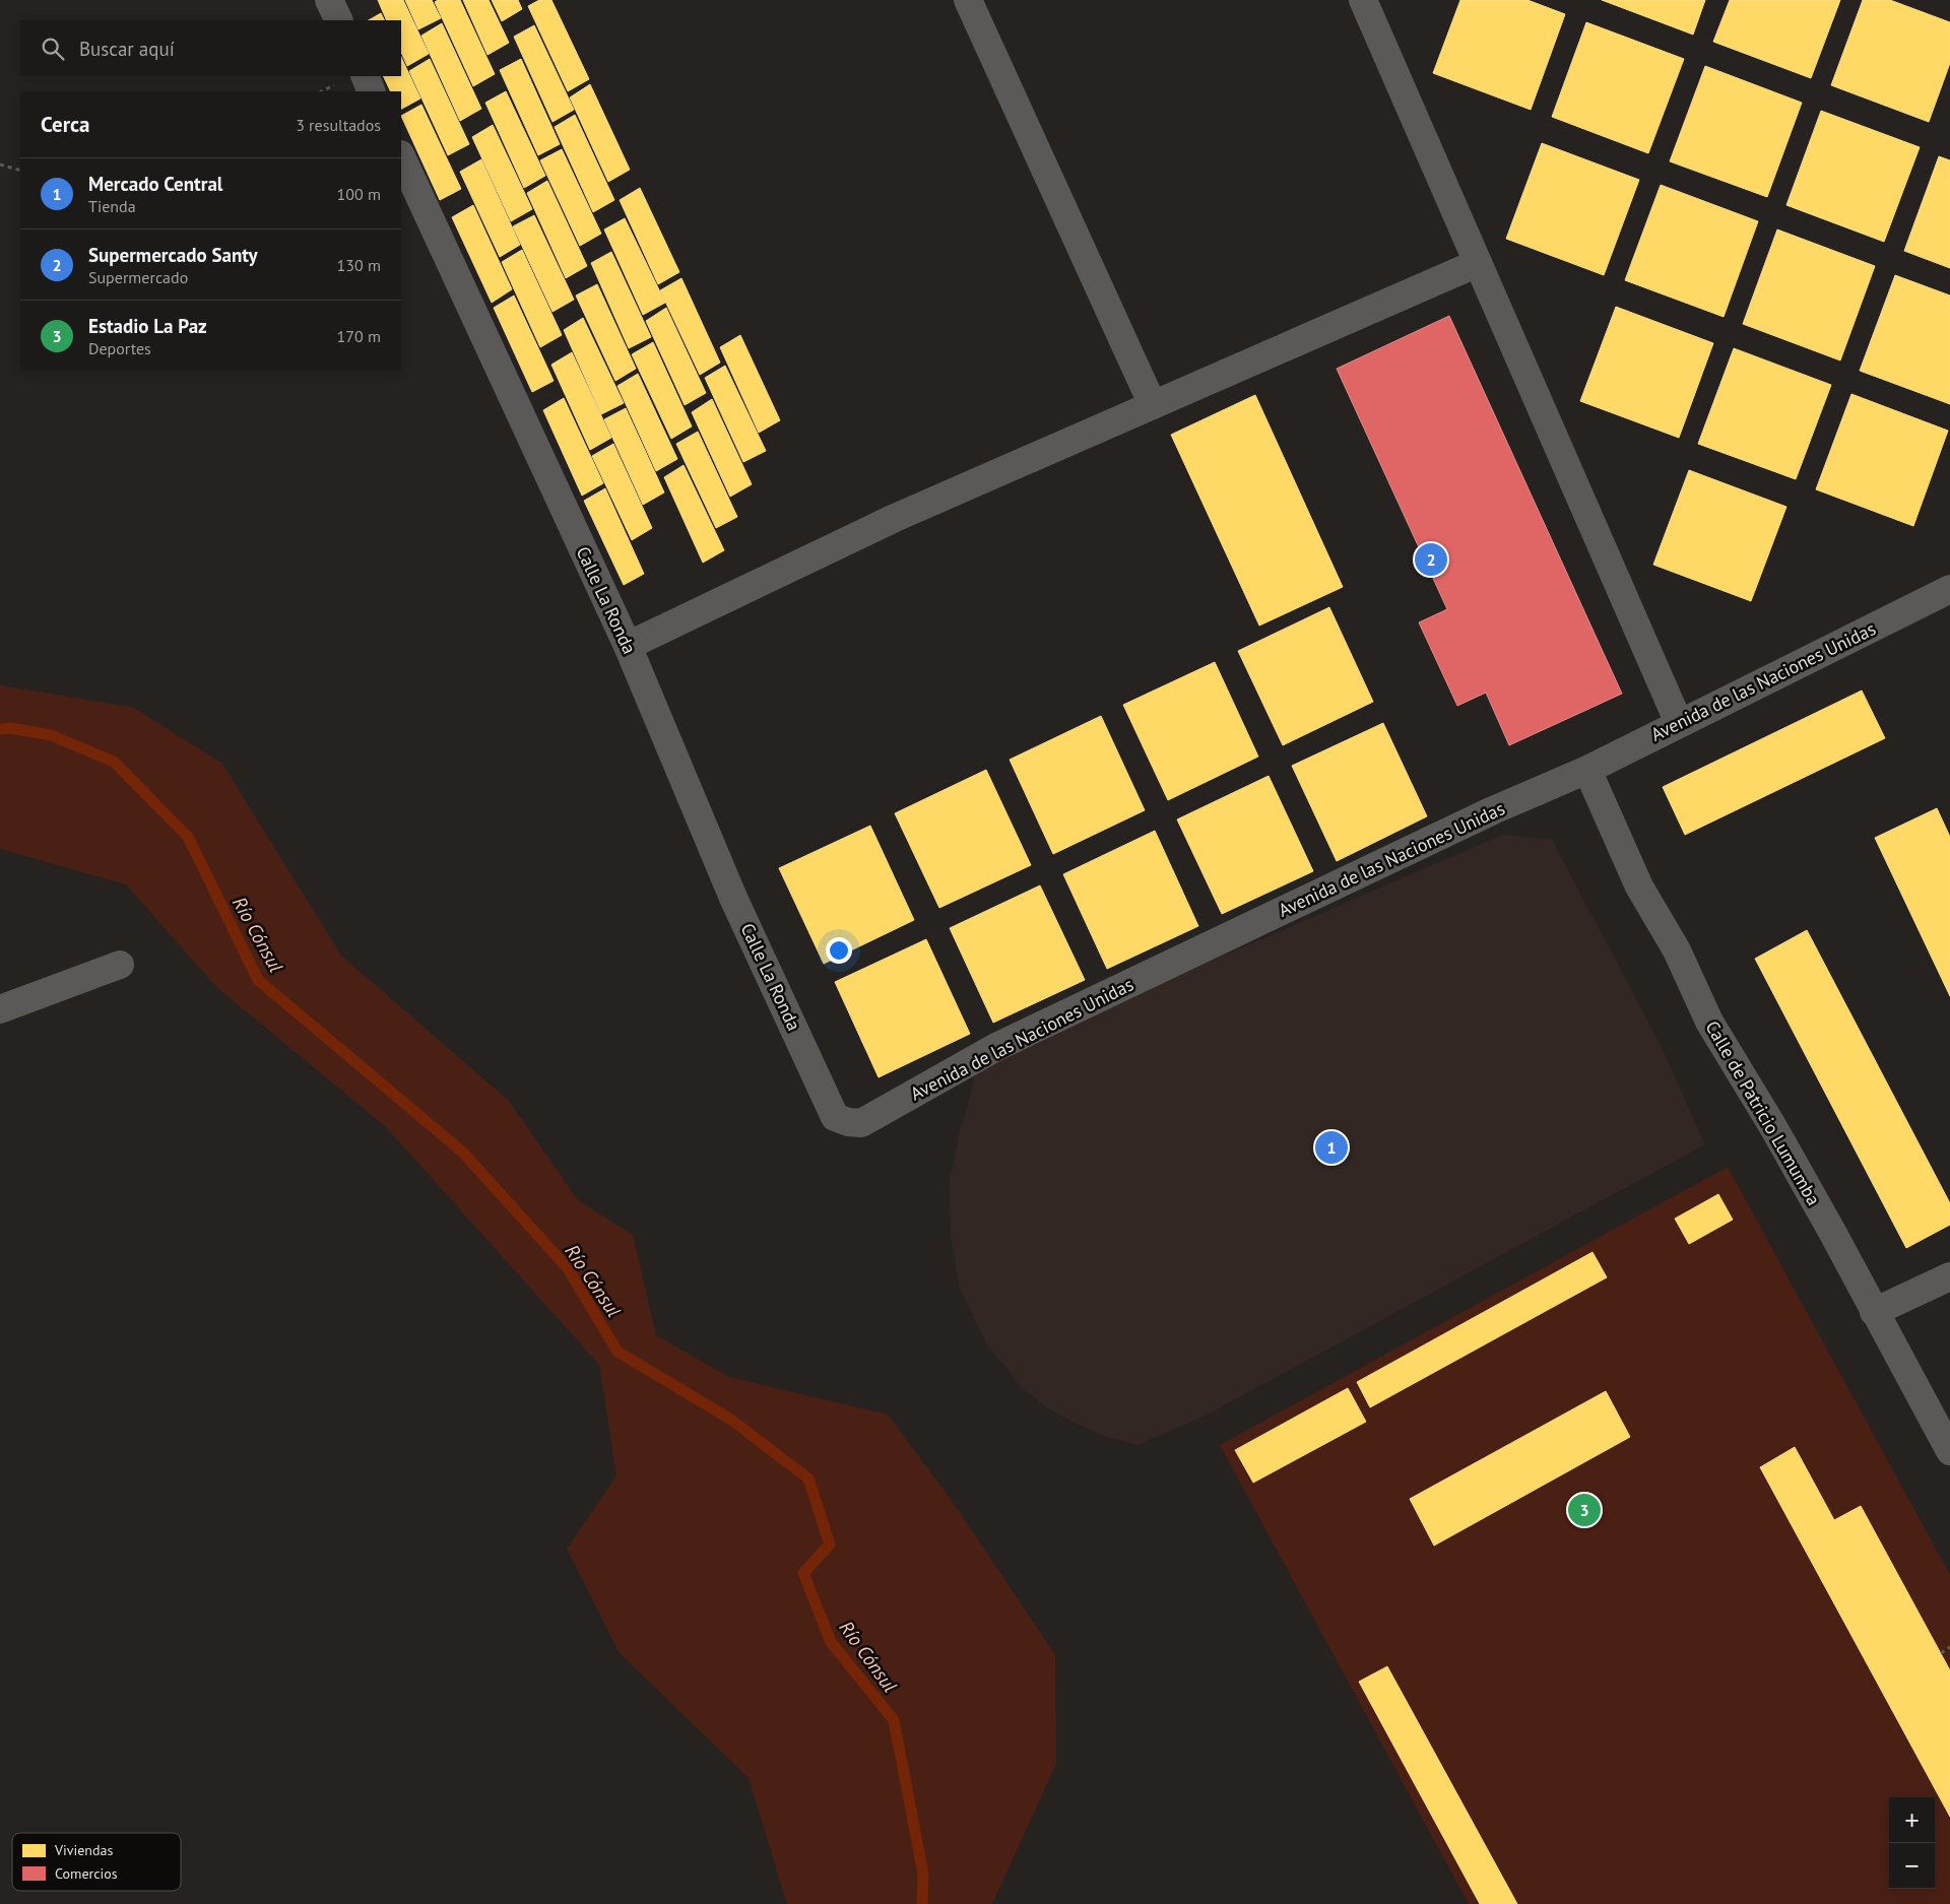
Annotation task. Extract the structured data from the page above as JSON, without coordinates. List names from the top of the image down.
{
  "streets": {
    "street": ["Calle La Ronda", "Avenida de las Naciones Unidas", "Calle de Patricio Lumumba"]
  },
  "crossings": [
    ["Calle La Ronda", "Avenida de las Naciones Unidas"],
    ["Avenida de las Naciones Unidas", "Calle de Patricio Lumumba"]
  ],
  "water": ["Río Cónsul"],
  "legend": ["Viviendas", "Comercios"],
  "page": {
    "search": "Buscar aquí",
    "heading": ["Cerca", "3 resultados"],
    "list": [
      {
        "mark": "1",
        "name": "Mercado Central",
        "note": "Tienda",
        "value": "100 m"
      },
      {
        "mark": "2",
        "name": "Supermercado Santy",
        "note": "Supermercado",
        "value": "130 m"
      },
      {
        "mark": "3",
        "name": "Estadio La Paz",
        "note": "Deportes",
        "value": "170 m"
      }
    ],
    "pins": ["2", "1", "3"],
    "map_buttons": ["+", "−"]
  }
}
